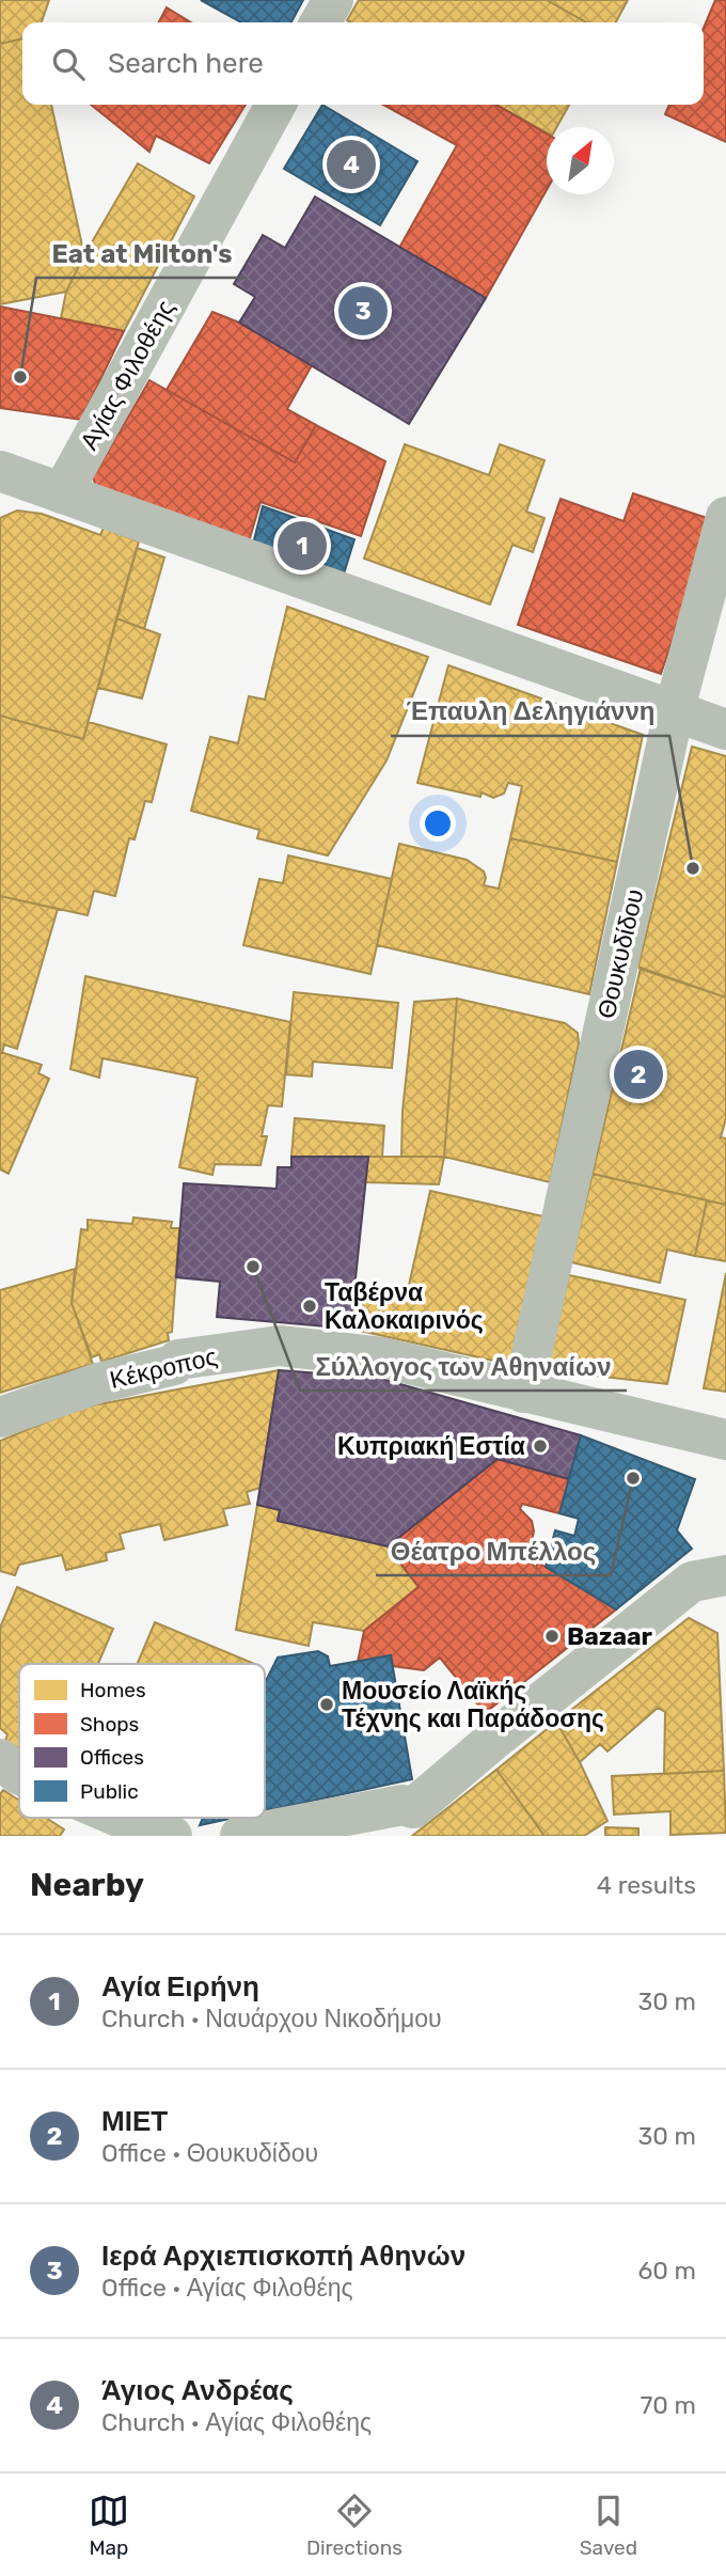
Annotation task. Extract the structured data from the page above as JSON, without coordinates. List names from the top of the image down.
{
  "streets": {
    "street": ["Αγίας Φιλοθέης", "Θουκυδίδου", "Κέκροπος"]
  },
  "crossings": [
    ["Θουκυδίδου", "Κέκροπος"]
  ],
  "places": [
    "Eat at Milton's",
    "Έπαυλη Δεληγιάννη",
    "Σύλλογος των Αθηναίων",
    "Ταβέρνα Καλοκαιρινός",
    "Κυπριακή Εστία",
    "Θέατρο Μπέλλος",
    "Bazaar",
    "Μουσείο Λαϊκής Τέχνης και Παράδοσης"
  ],
  "legend": [
    "Homes",
    "Shops",
    "Offices",
    "Public"
  ],
  "north": "top right",
  "page": {
    "search": "Search here",
    "pins": [
      "4",
      "3",
      "1",
      "2"
    ],
    "heading": ["Nearby", "4 results"],
    "list": [
      {
        "mark": "1",
        "name": "Αγία Ειρήνη",
        "note": "Church · Ναυάρχου Νικοδήμου",
        "value": "30 m"
      },
      {
        "mark": "2",
        "name": "ΜΙΕΤ",
        "note": "Office · Θουκυδίδου",
        "value": "30 m"
      },
      {
        "mark": "3",
        "name": "Ιερά Αρχιεπισκοπή Αθηνών",
        "note": "Office · Αγίας Φιλοθέης",
        "value": "60 m"
      },
      {
        "mark": "4",
        "name": "Άγιος Ανδρέας",
        "note": "Church · Αγίας Φιλοθέης",
        "value": "70 m"
      }
    ],
    "nav": ["Map", "Directions", "Saved"]
  }
}
